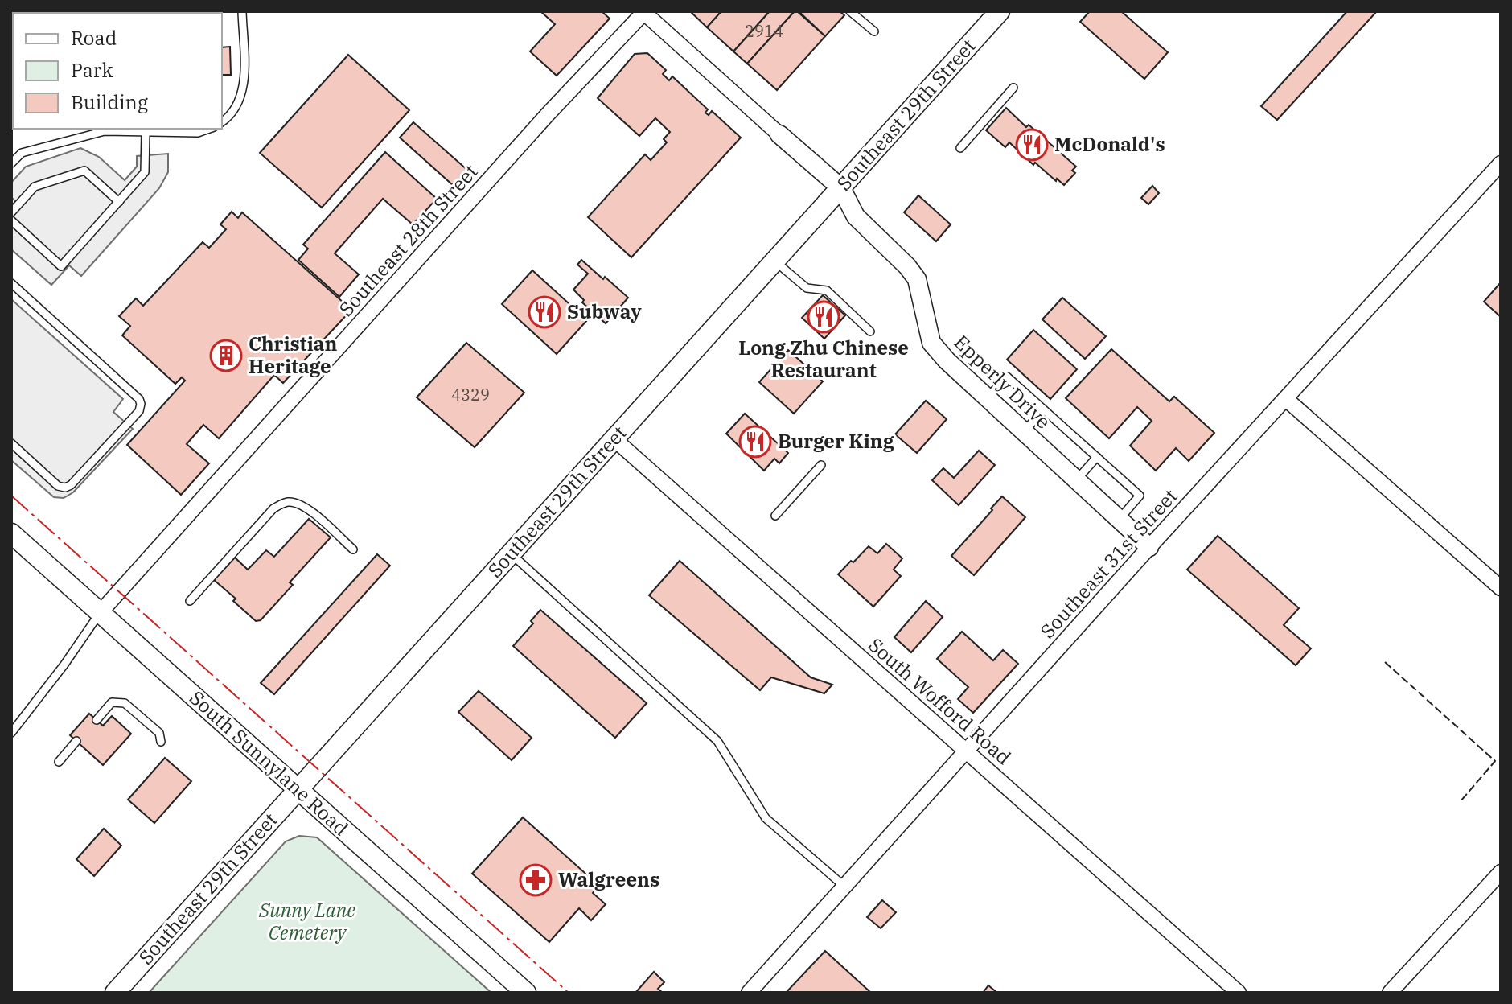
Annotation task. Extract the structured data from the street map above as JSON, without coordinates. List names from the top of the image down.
{
  "streets": {
    "main road": ["Southeast 29th Street", "South Sunnylane Road"],
    "street": [
      "Southeast 28th Street",
      "Epperly Drive",
      "Southeast 31st Street",
      "South Wofford Road"
    ]
  },
  "crossings": [
    ["Southeast 29th Street", "Epperly Drive"],
    ["Southeast 29th Street", "South Wofford Road"],
    ["Southeast 29th Street", "South Sunnylane Road"],
    ["Southeast 28th Street", "Epperly Drive"],
    ["Southeast 28th Street", "South Sunnylane Road"],
    ["Epperly Drive", "Southeast 31st Street"],
    ["Southeast 31st Street", "South Wofford Road"]
  ],
  "parks": ["Sunny Lane Cemetery"],
  "places": {
    "restaurant": [
      "McDonald's",
      "Subway",
      "Long Zhu Chinese Restaurant",
      "Burger King"
    ],
    "building": ["Christian Heritage"],
    "pharmacy": ["Walgreens"]
  },
  "house_numbers": ["2914", "4329"],
  "legend": ["Road", "Park", "Building"]
}
